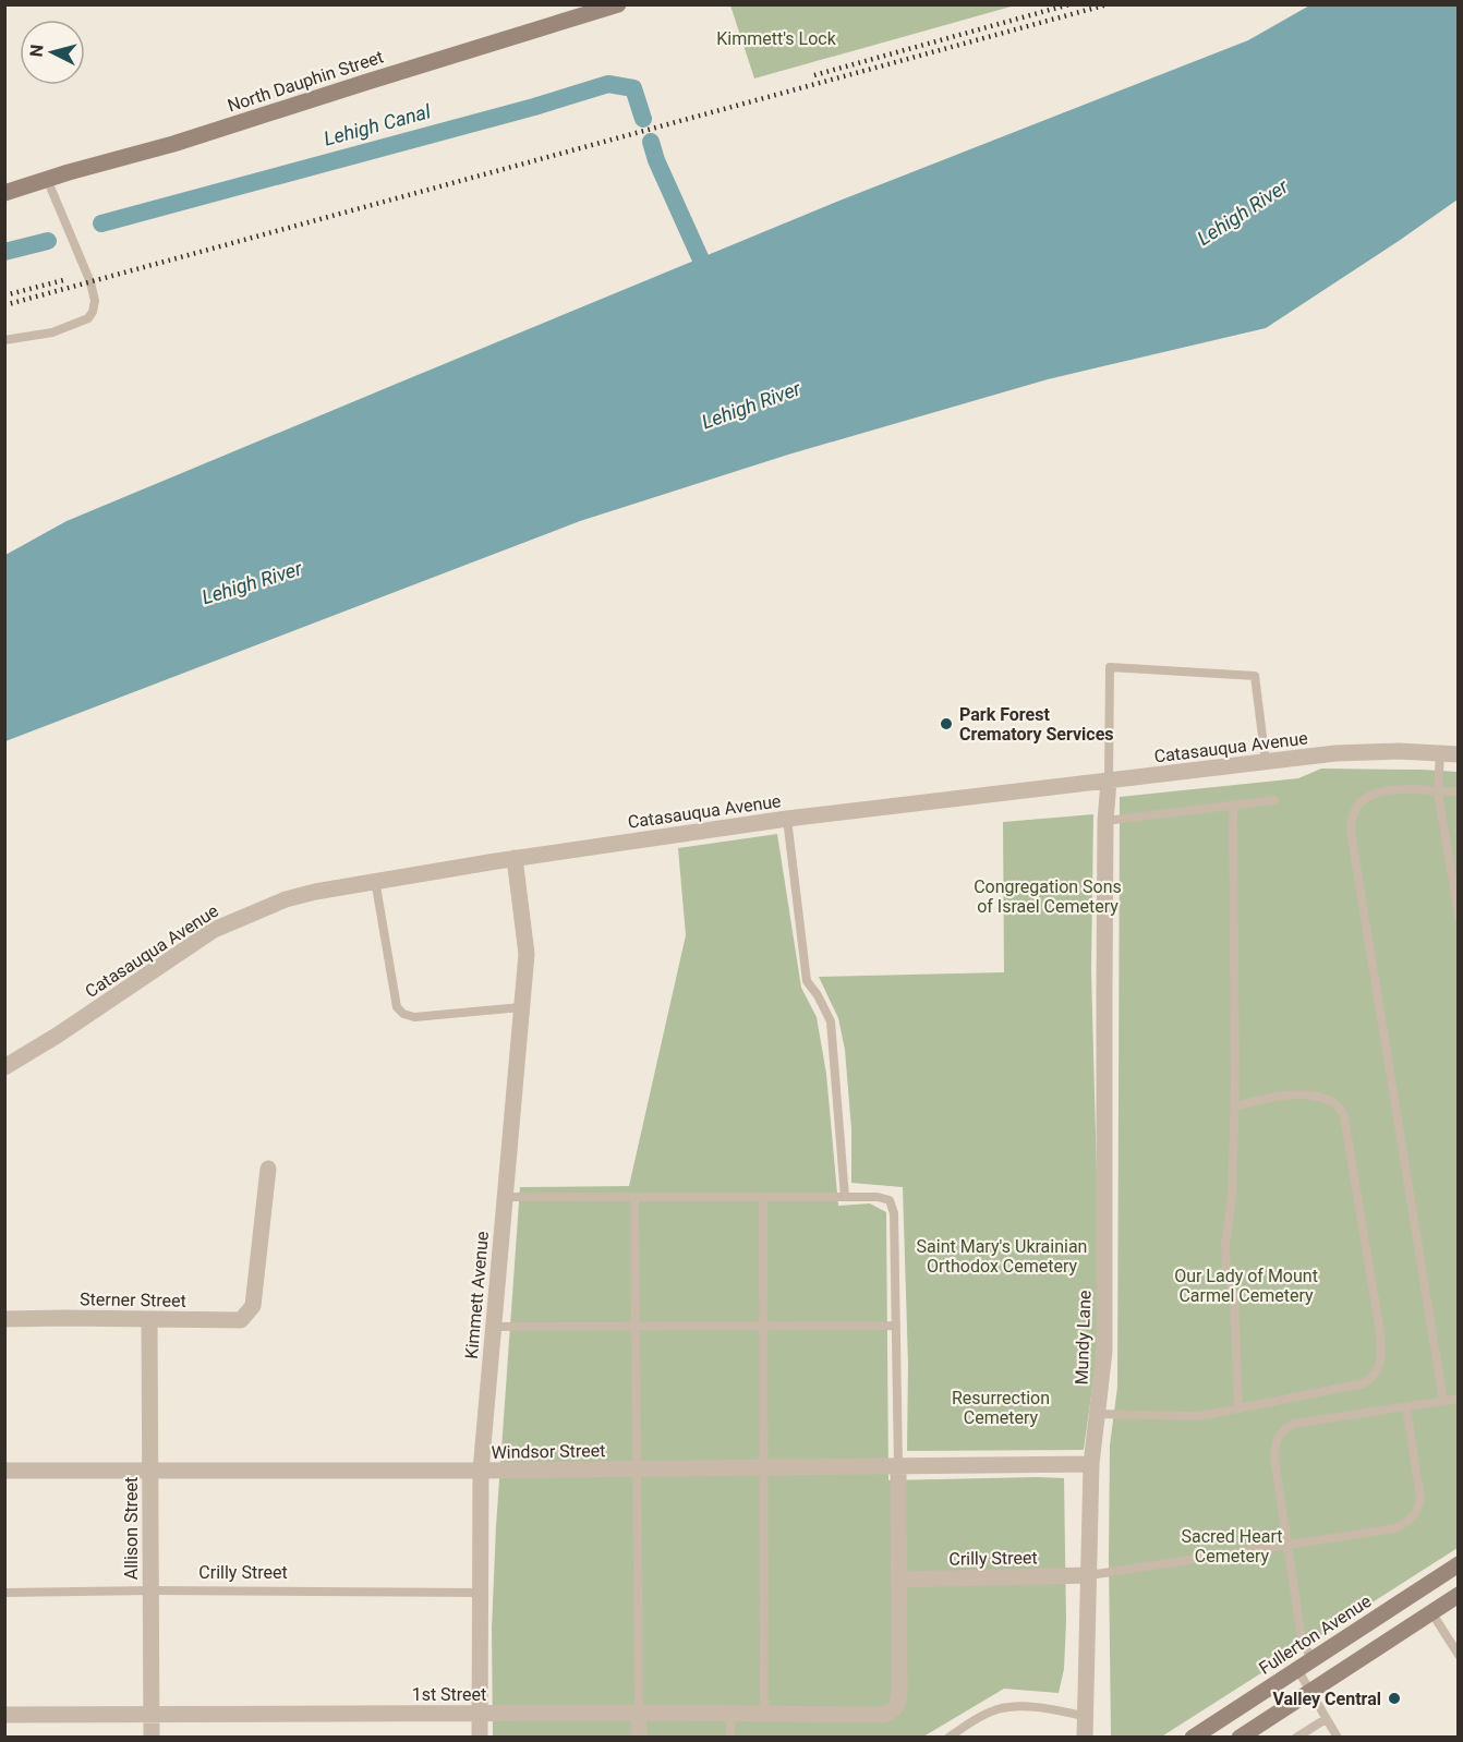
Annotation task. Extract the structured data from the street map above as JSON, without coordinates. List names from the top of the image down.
{
  "streets": {
    "street": [
      "North Dauphin Street",
      "Catasauqua Avenue",
      "Kimmett Avenue",
      "Sterner Street",
      "Mundy Lane",
      "Windsor Street",
      "Allison Street",
      "Crilly Street",
      "Fullerton Avenue",
      "1st Street"
    ]
  },
  "crossings": [
    ["Catasauqua Avenue", "Kimmett Avenue"],
    ["Catasauqua Avenue", "Mundy Lane"],
    ["Kimmett Avenue", "Windsor Street"],
    ["Kimmett Avenue", "Crilly Street"],
    ["Kimmett Avenue", "1st Street"],
    ["Sterner Street", "Allison Street"],
    ["Mundy Lane", "Windsor Street"],
    ["Mundy Lane", "Crilly Street"],
    ["Windsor Street", "Allison Street"],
    ["Allison Street", "Crilly Street"],
    ["Allison Street", "1st Street"],
    ["Crilly Street", "1st Street"]
  ],
  "water": ["Lehigh Canal", "Lehigh River"],
  "parks": [
    "Kimmett's Lock",
    "Congregation Sons of Israel Cemetery",
    "Saint Mary's Ukrainian Orthodox Cemetery",
    "Our Lady of Mount Carmel Cemetery",
    "Resurrection Cemetery",
    "Sacred Heart Cemetery"
  ],
  "places": ["Park Forest Crematory Services", "Valley Central"],
  "north": "left"
}
